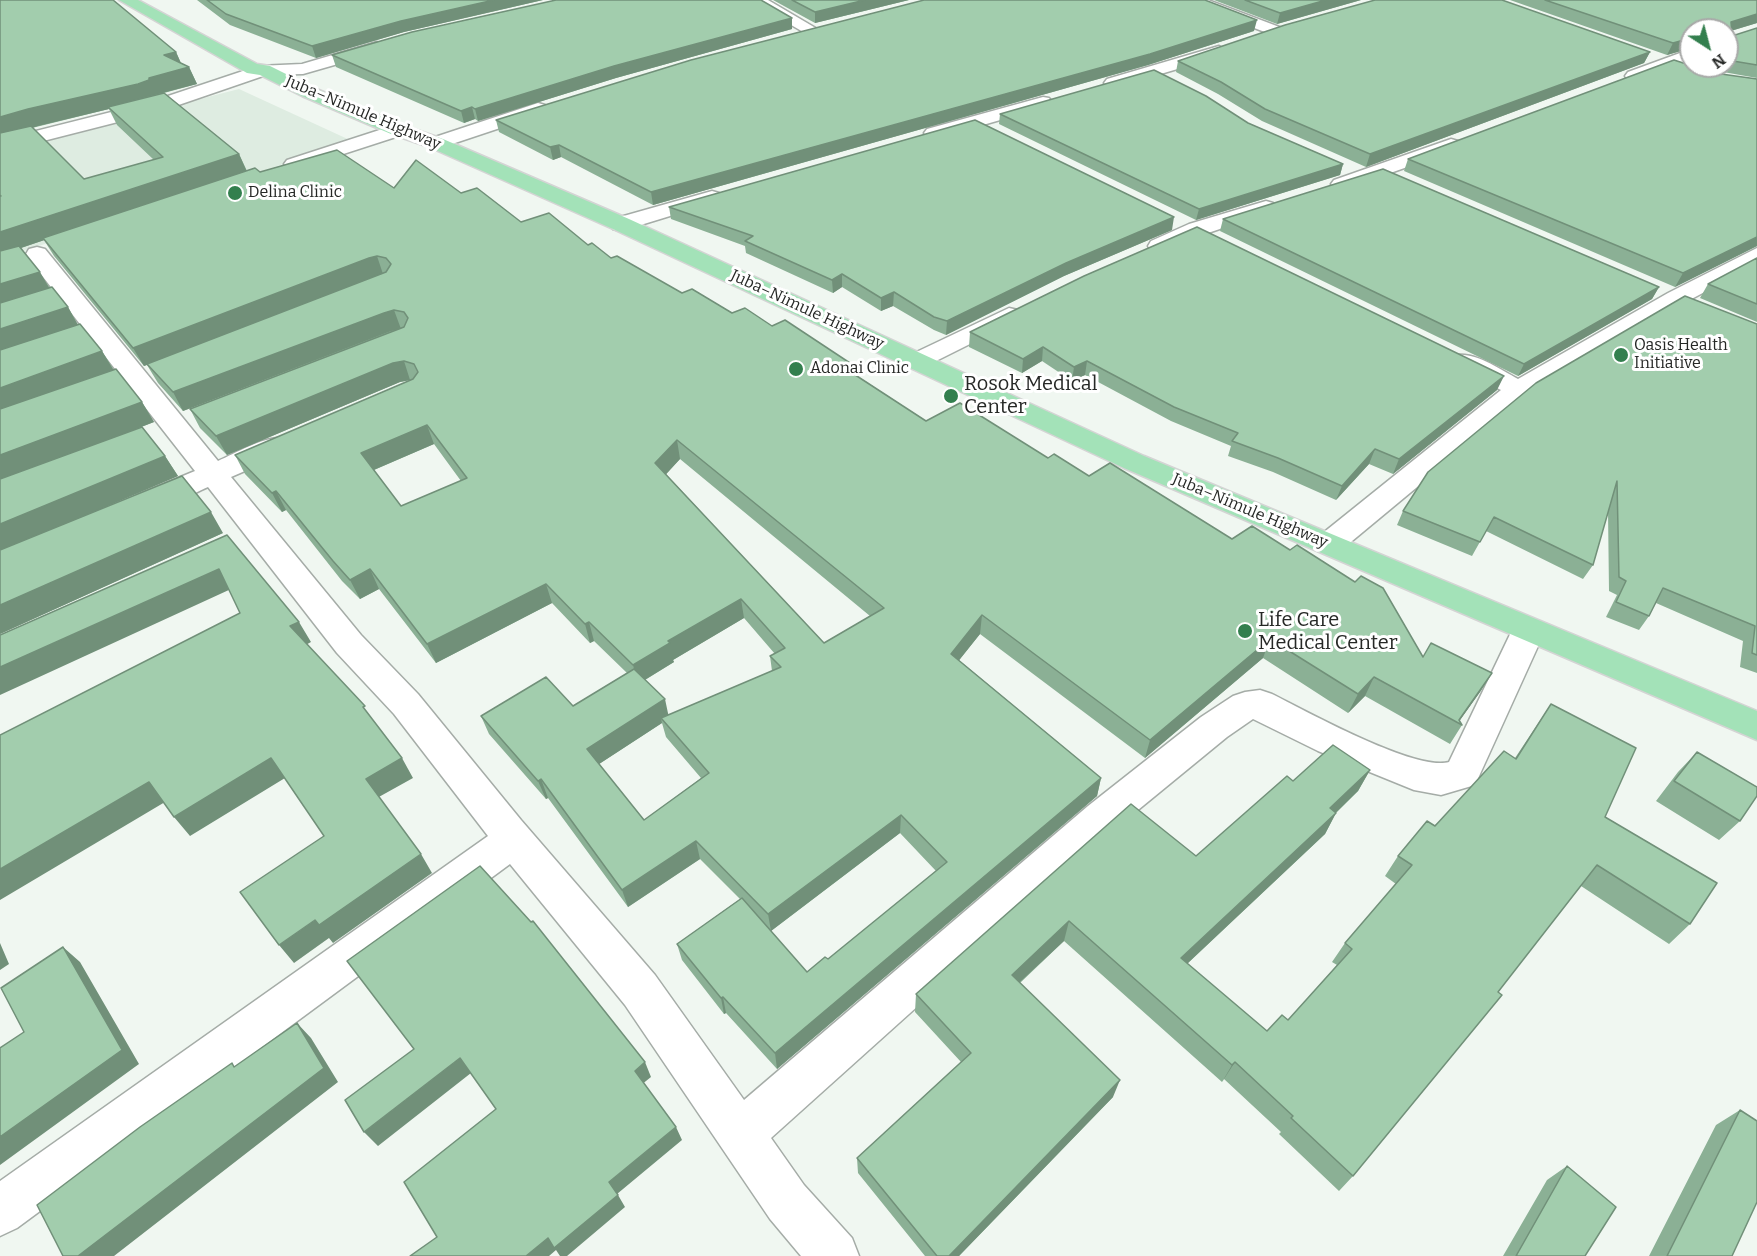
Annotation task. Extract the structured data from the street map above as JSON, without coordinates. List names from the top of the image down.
{
  "streets": {
    "main road": ["Juba–Nimule Highway"]
  },
  "places": [
    "Delina Clinic",
    "Oasis Health Initiative",
    "Adonai Clinic",
    "Rosok Medical Center",
    "Life Care Medical Center"
  ],
  "north": "bottom right"
}
